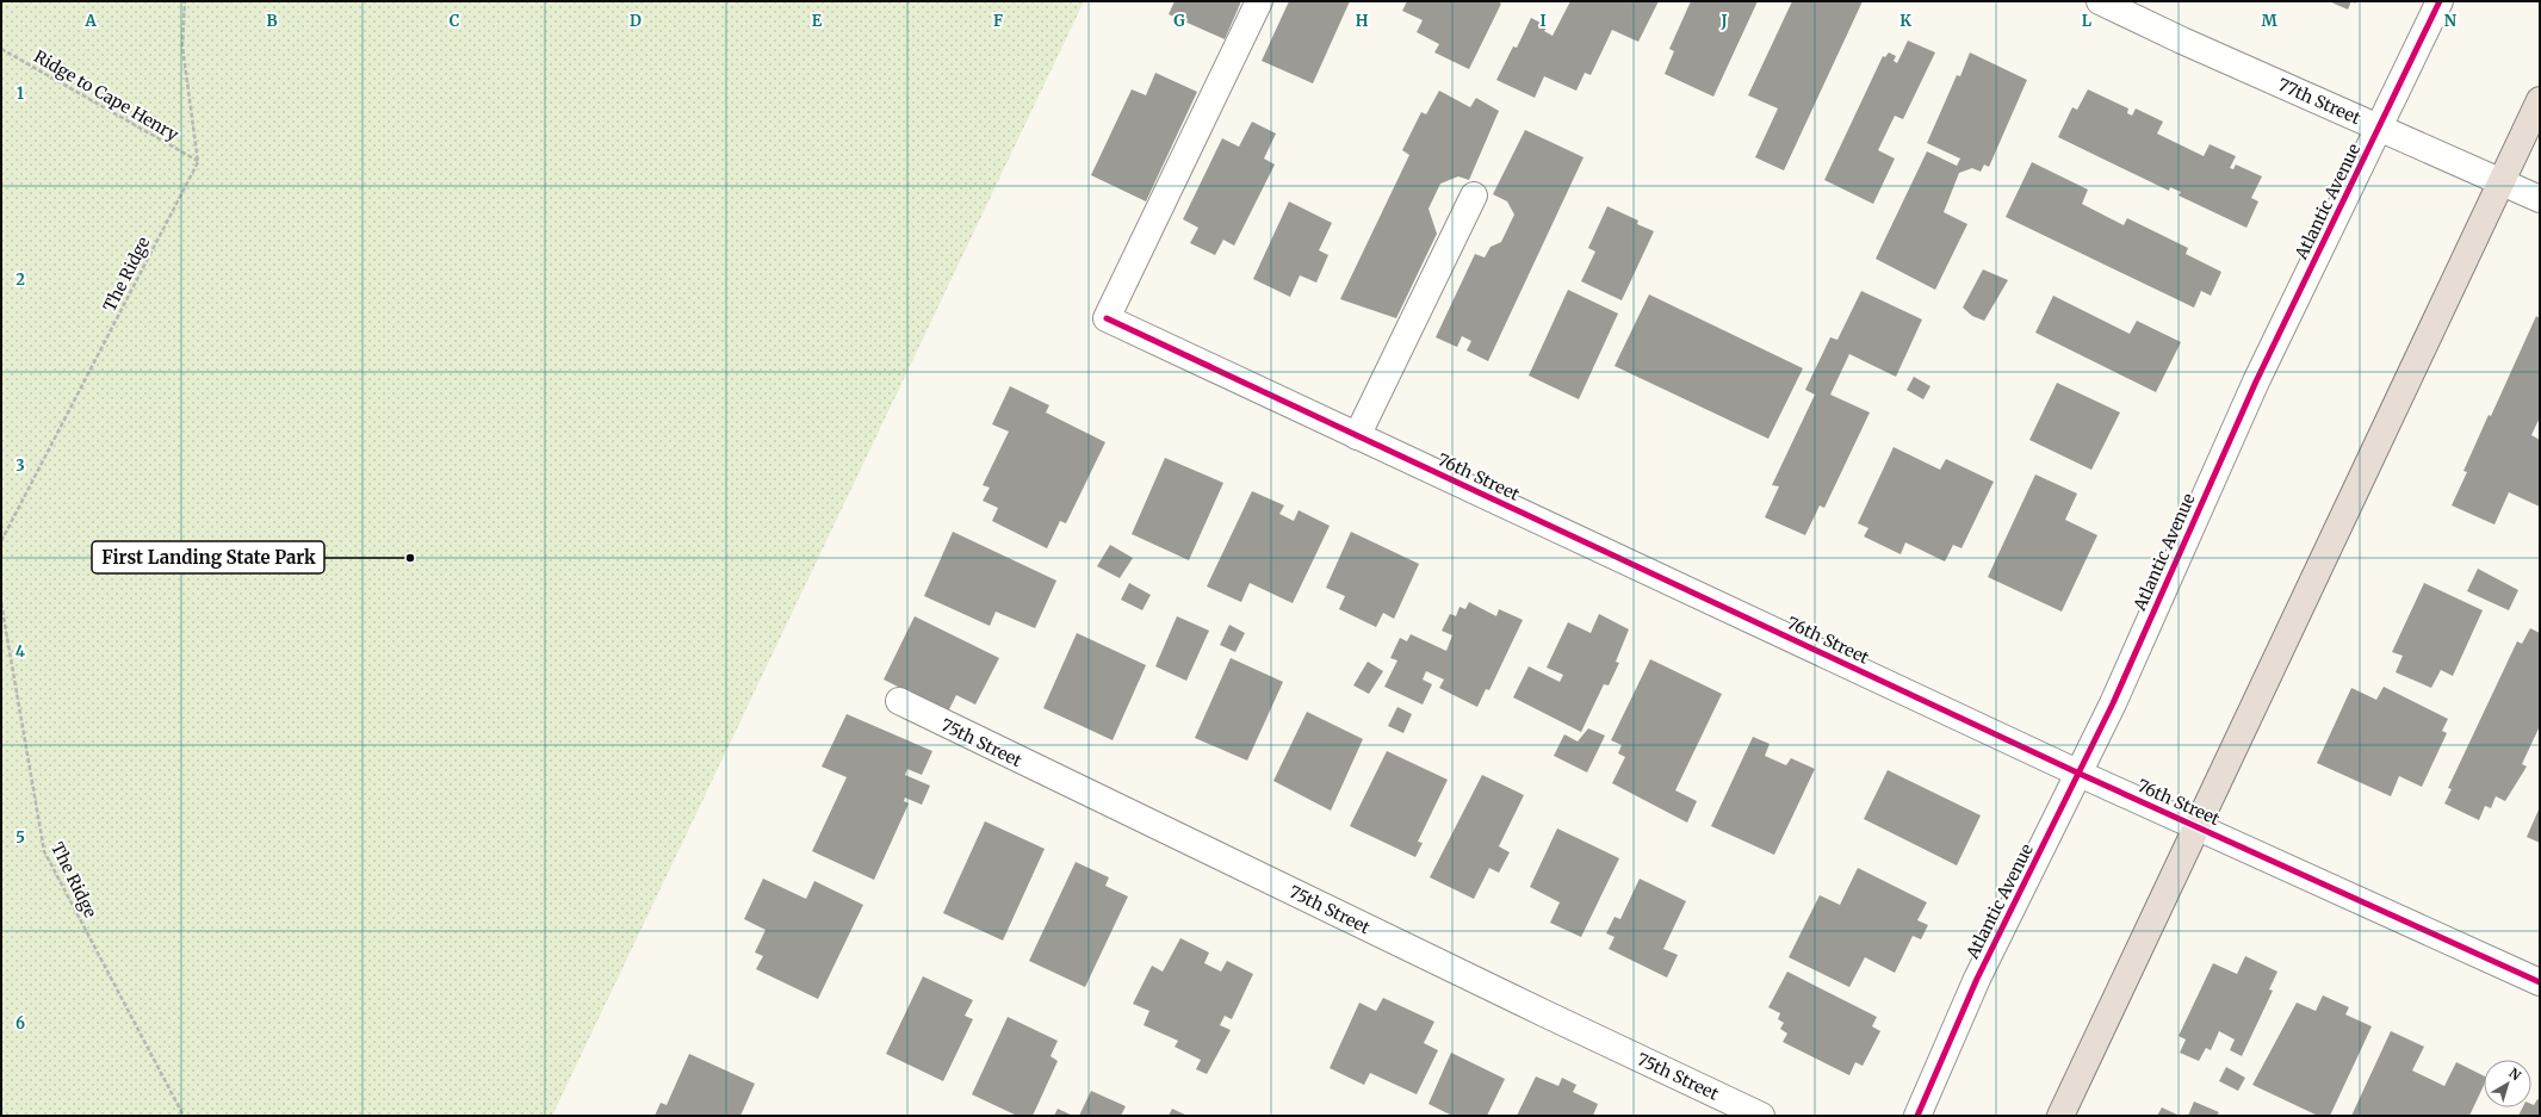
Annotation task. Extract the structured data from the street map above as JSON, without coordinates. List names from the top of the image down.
{
  "streets": {
    "street": [
      "77th Street",
      "Atlantic Avenue",
      "76th Street",
      "75th Street"
    ],
    "path": ["Ridge to Cape Henry", "The Ridge"]
  },
  "crossings": [
    ["Ridge to Cape Henry", "The Ridge"],
    ["77th Street", "Atlantic Avenue"],
    ["Atlantic Avenue", "76th Street"]
  ],
  "places": ["First Landing State Park"],
  "north": "top right",
  "grid": {
    "columns": [
      "A",
      "B",
      "C",
      "D",
      "E",
      "F",
      "G",
      "H",
      "I",
      "J",
      "K",
      "L",
      "M",
      "N"
    ],
    "rows": [
      "1",
      "2",
      "3",
      "4",
      "5",
      "6"
    ]
  }
}
